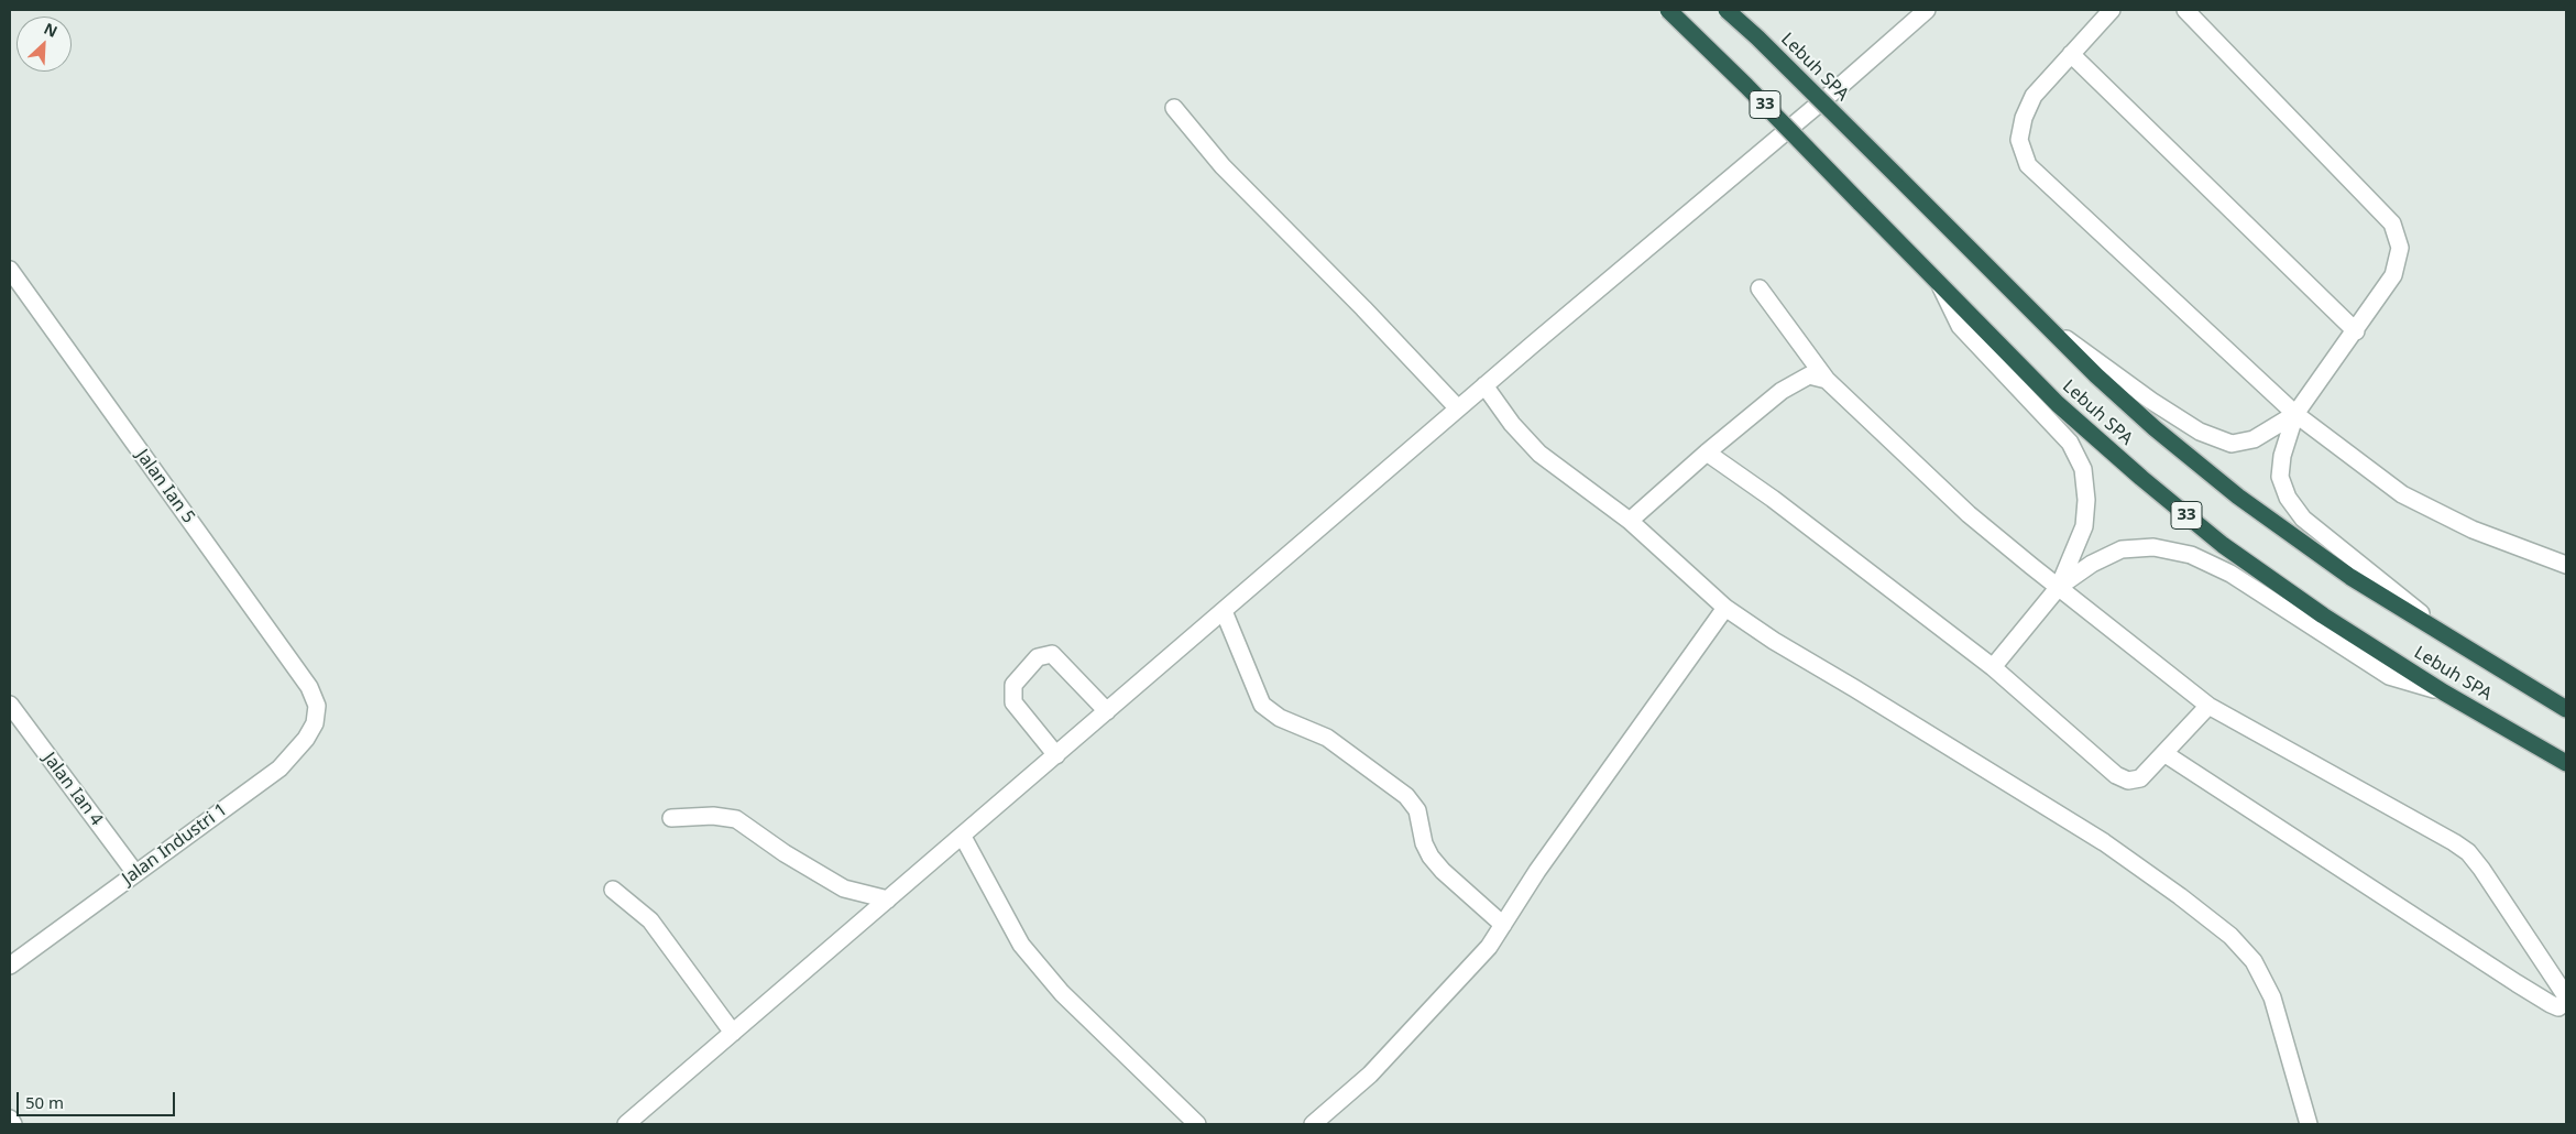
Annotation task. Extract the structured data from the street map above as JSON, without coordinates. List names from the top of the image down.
{
  "streets": {
    "highway": ["Lebuh SPA", "33"],
    "street": ["Jalan Ian 5", "Jalan Ian 4", "Jalan Industri 1"]
  },
  "crossings": [
    ["Jalan Ian 5", "Jalan Industri 1"],
    ["Jalan Ian 4", "Jalan Industri 1"]
  ],
  "scale_bar": "50 m",
  "north": "top right"
}
